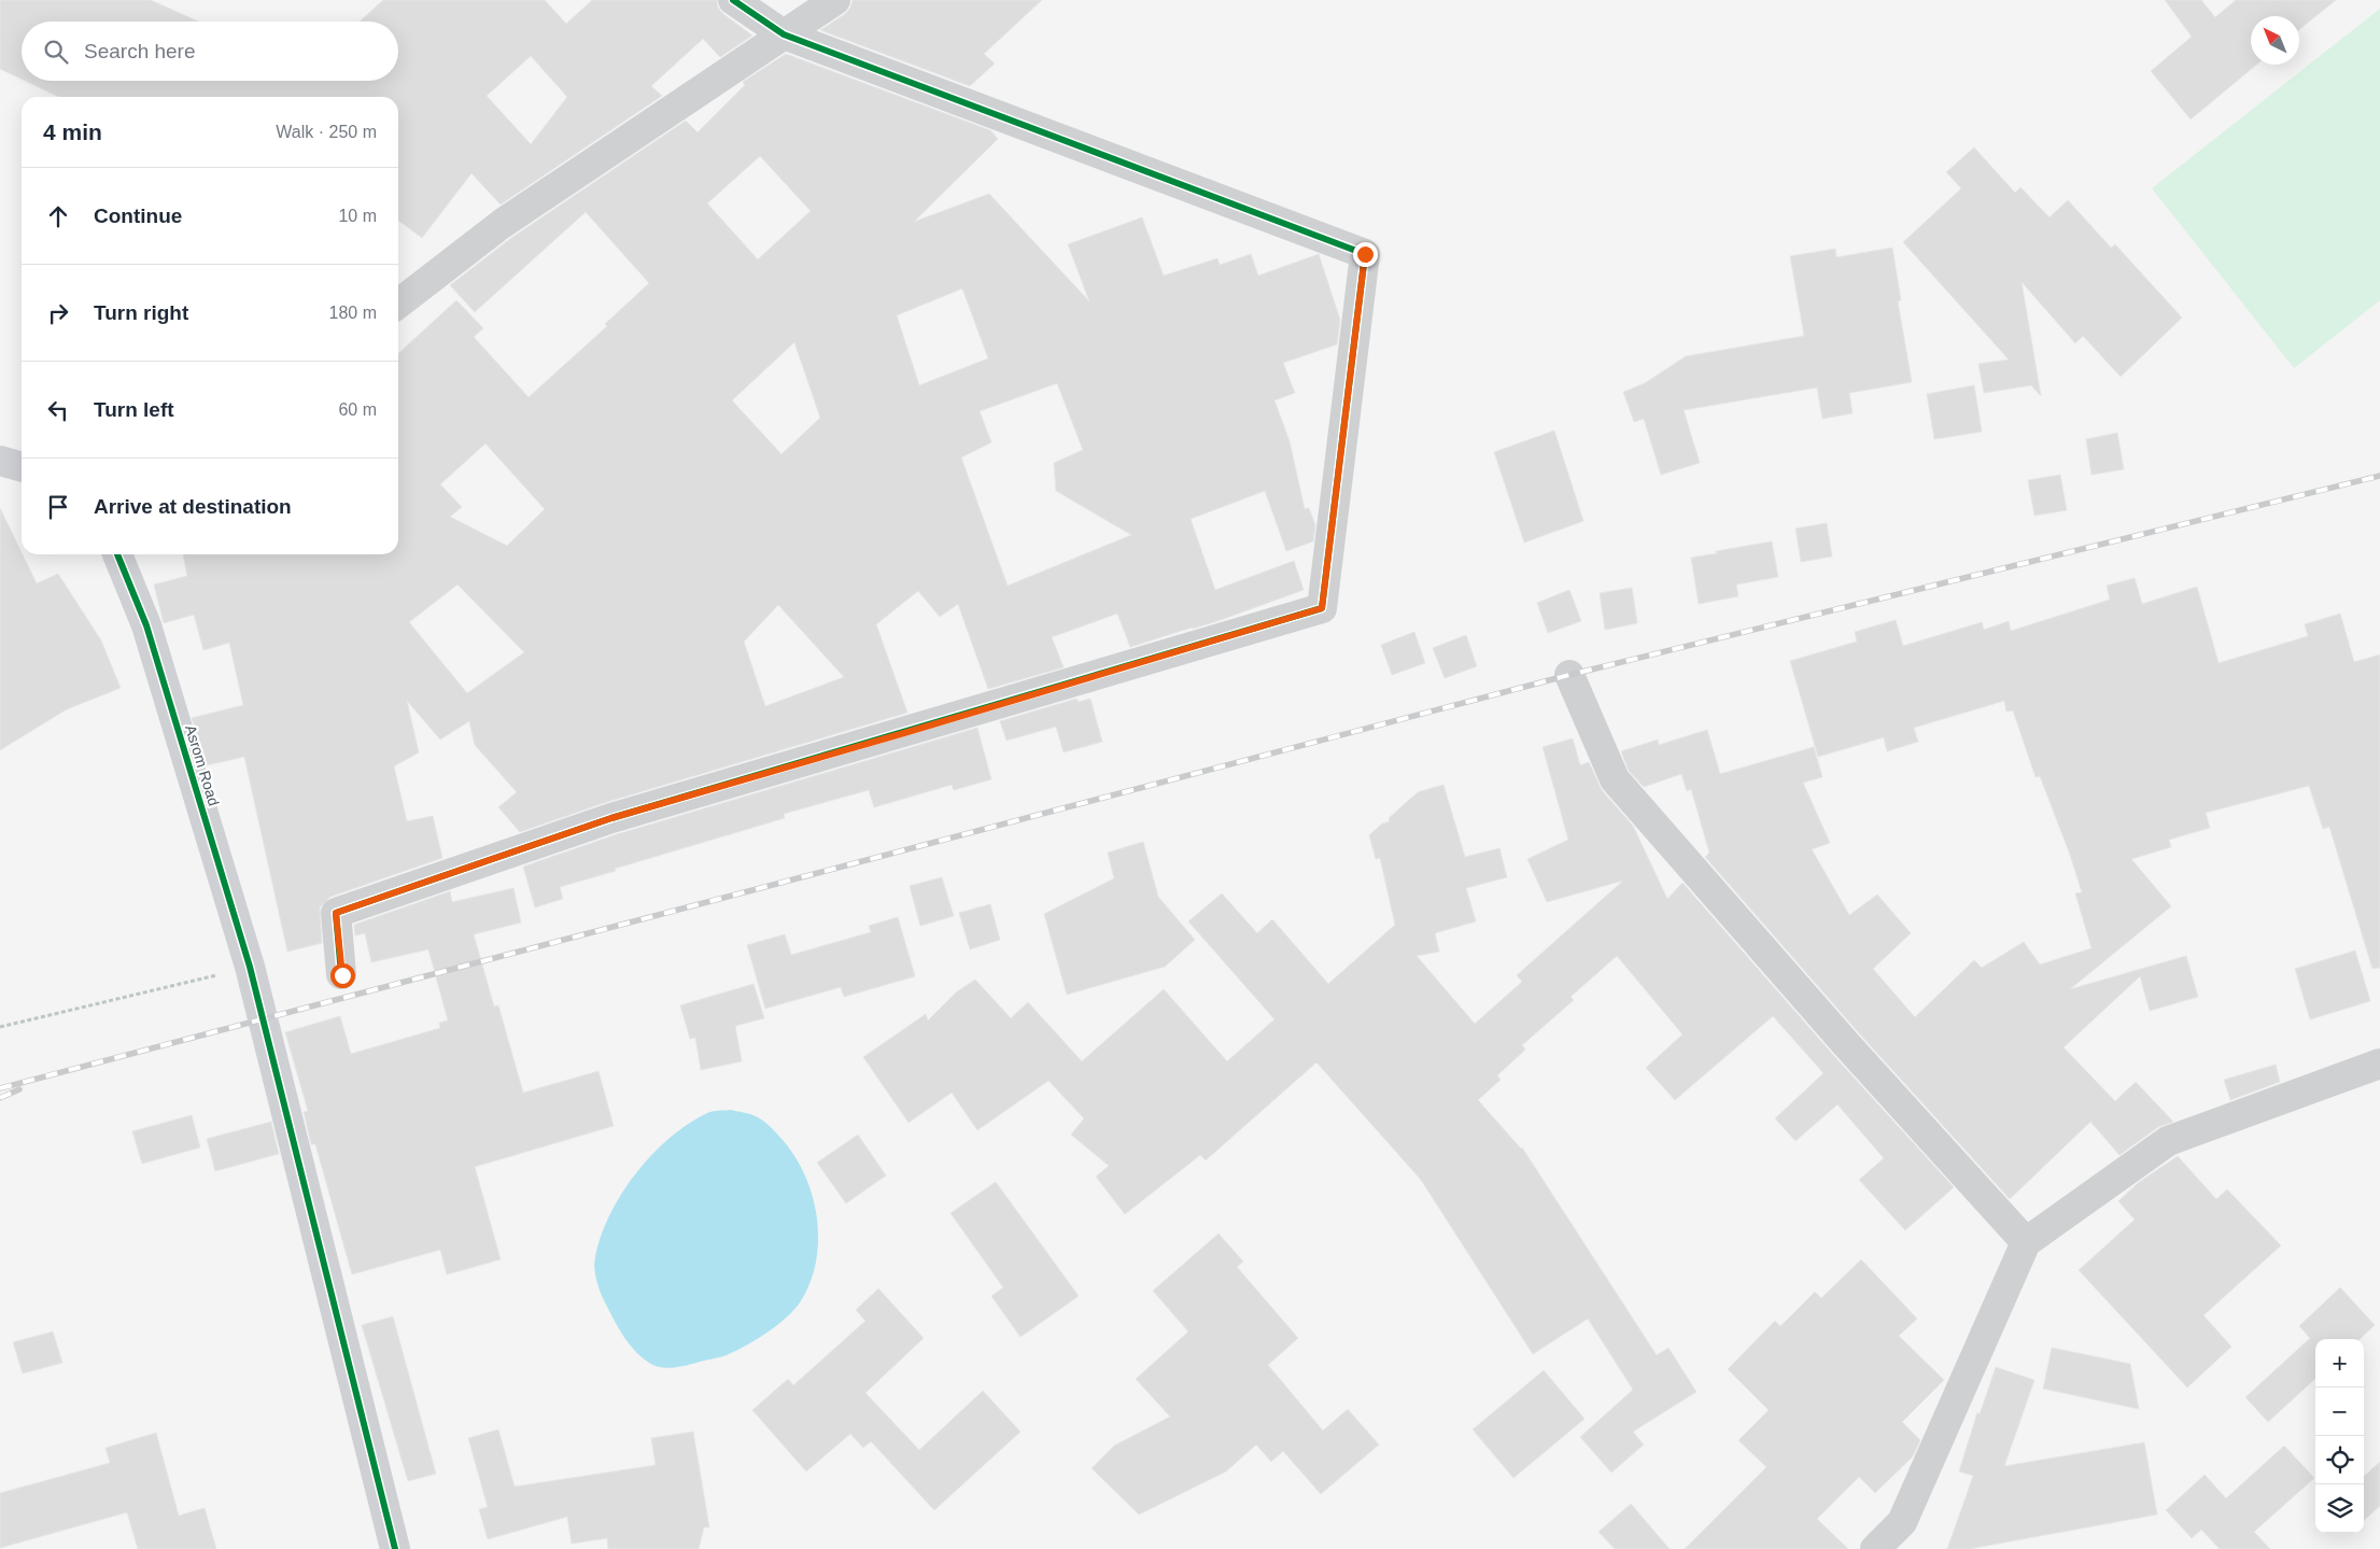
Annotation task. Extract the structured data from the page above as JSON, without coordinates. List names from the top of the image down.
{
  "streets": {
    "street": ["Asrom Road"]
  },
  "north": "top left",
  "page": {
    "search": "Search here",
    "heading": ["4 min", "Walk · 250 m"],
    "list": [
      ["Continue", "10 m"],
      ["Turn right", "180 m"],
      ["Turn left", "60 m"],
      "Arrive at destination"
    ],
    "map_buttons": ["+", "−"]
  }
}
